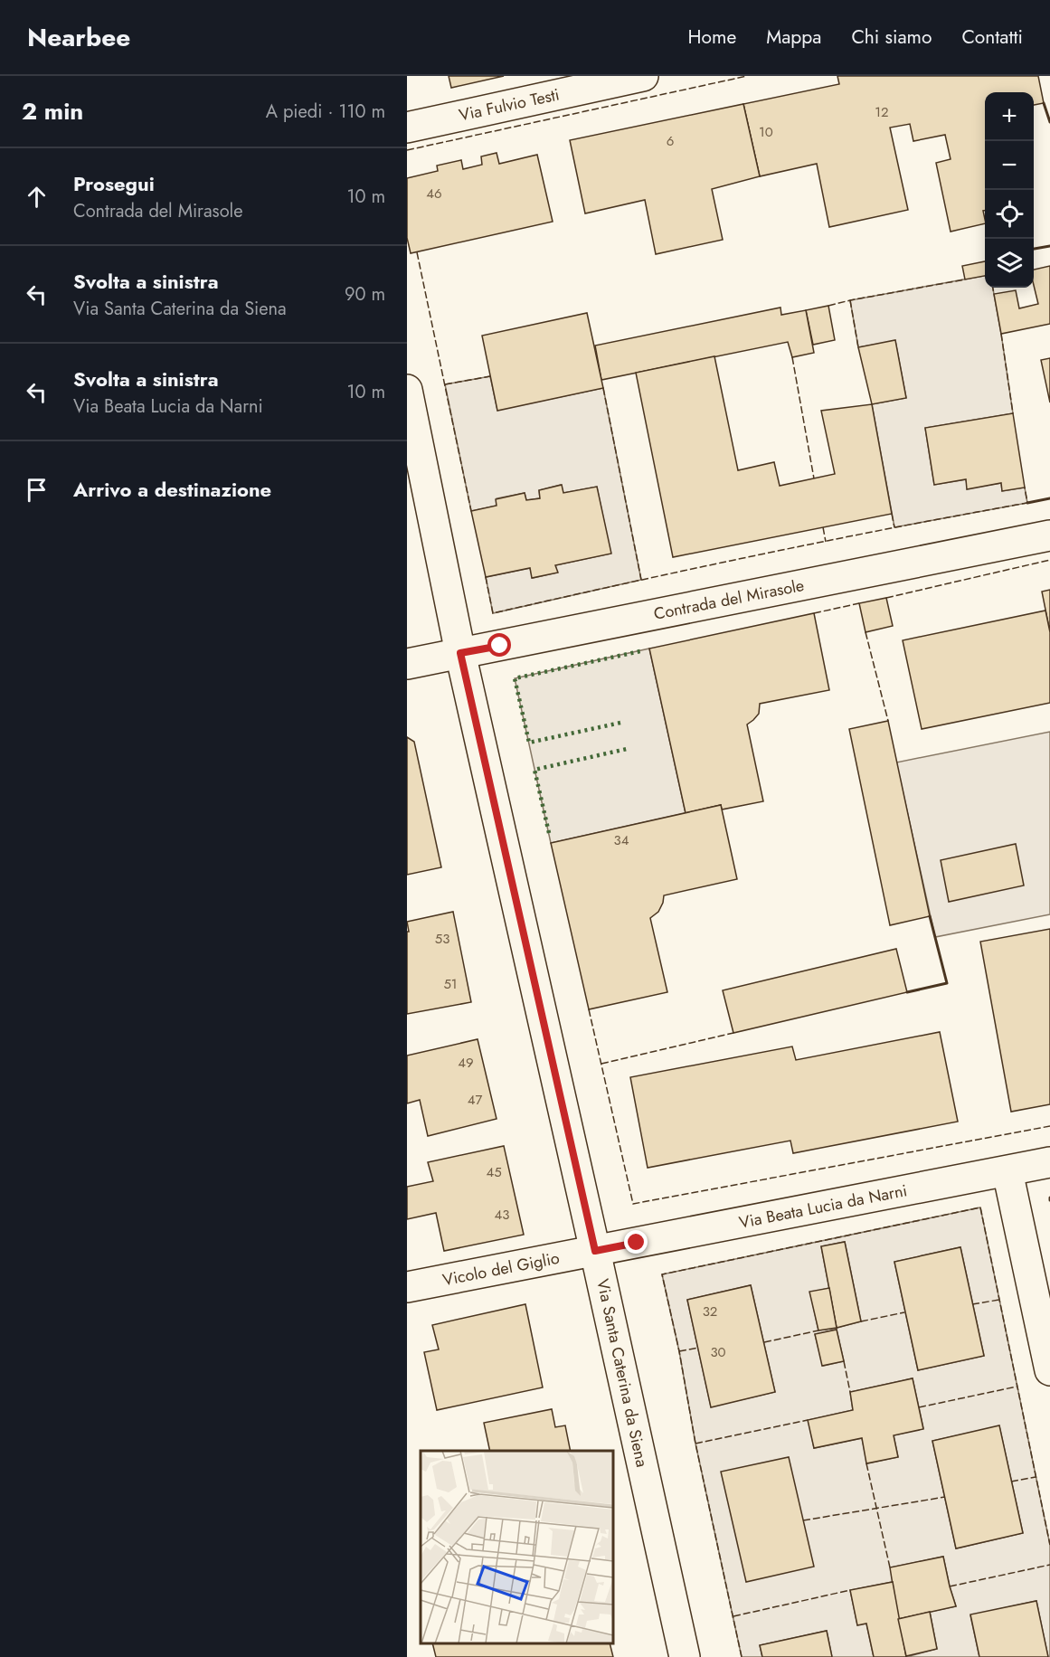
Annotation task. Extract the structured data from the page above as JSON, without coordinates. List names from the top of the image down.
{
  "streets": {
    "street": [
      "Via Fulvio Testi",
      "Contrada del Mirasole",
      "Via Beata Lucia da Narni",
      "Vicolo del Giglio",
      "Via Santa Caterina da Siena"
    ]
  },
  "crossings": [
    ["Contrada del Mirasole", "Via Santa Caterina da Siena"],
    ["Via Beata Lucia da Narni", "Vicolo del Giglio"],
    ["Via Beata Lucia da Narni", "Via Santa Caterina da Siena"],
    ["Vicolo del Giglio", "Via Santa Caterina da Siena"]
  ],
  "house_numbers": [
    "12",
    "10",
    "6",
    "46",
    "34",
    "53",
    "51",
    "49",
    "47",
    "45",
    "43",
    "32",
    "30"
  ],
  "page": {
    "header": "Nearbee",
    "nav": [
      "Home",
      "Mappa",
      "Chi siamo",
      "Contatti"
    ],
    "heading": ["2 min", "A piedi · 110 m"],
    "map_buttons": ["+", "−"],
    "list": [
      ["Prosegui", "Contrada del Mirasole", "10 m"],
      ["Svolta a sinistra", "Via Santa Caterina da Siena", "90 m"],
      ["Svolta a sinistra", "Via Beata Lucia da Narni", "10 m"],
      "Arrivo a destinazione"
    ]
  }
}
